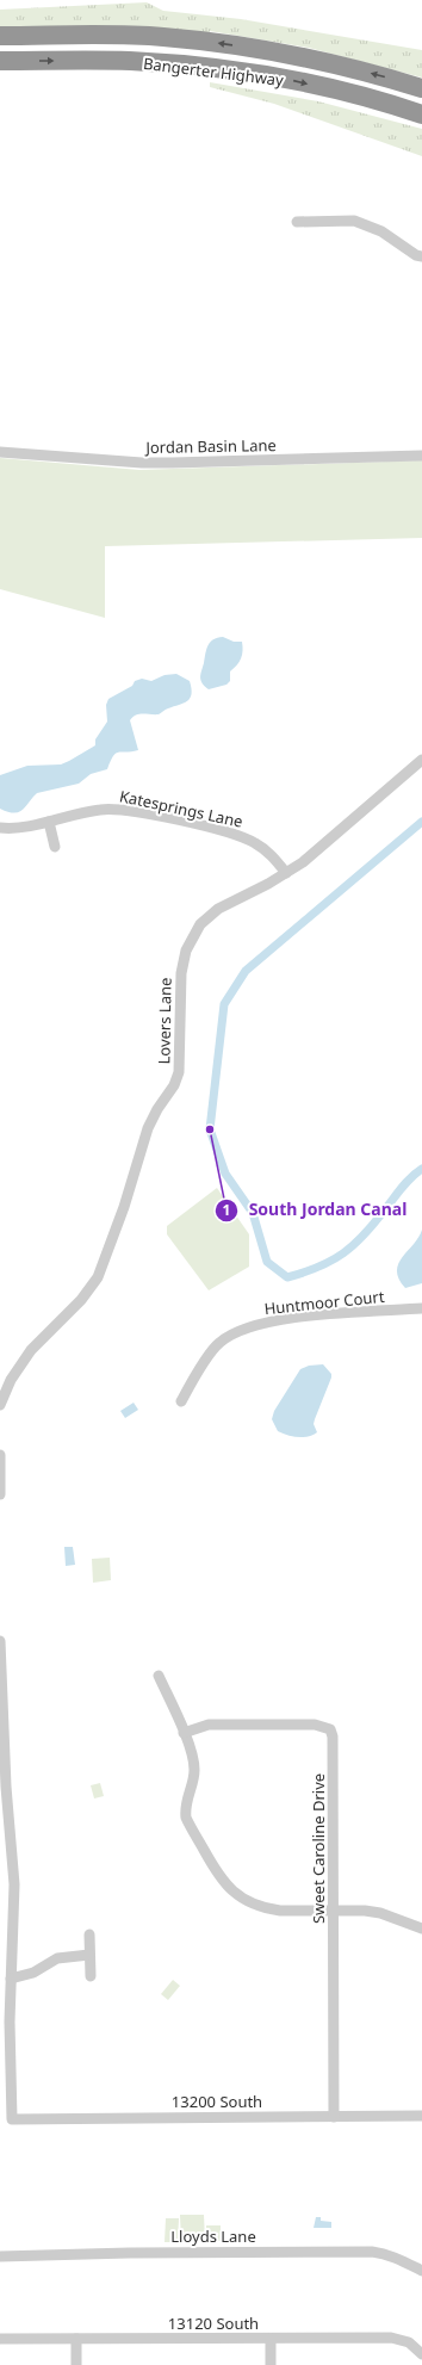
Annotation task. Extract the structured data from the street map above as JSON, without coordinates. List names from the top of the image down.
{
  "streets": {
    "highway": ["Bangerter Highway"],
    "street": [
      "Jordan Basin Lane",
      "Katesprings Lane",
      "Lovers Lane",
      "Huntmoor Court",
      "Sweet Caroline Drive",
      "13200 South",
      "Lloyds Lane",
      "13120 South"
    ]
  },
  "crossings": [
    ["Katesprings Lane", "Lovers Lane"],
    ["Sweet Caroline Drive", "13200 South"]
  ],
  "places": ["South Jordan Canal"]
}
